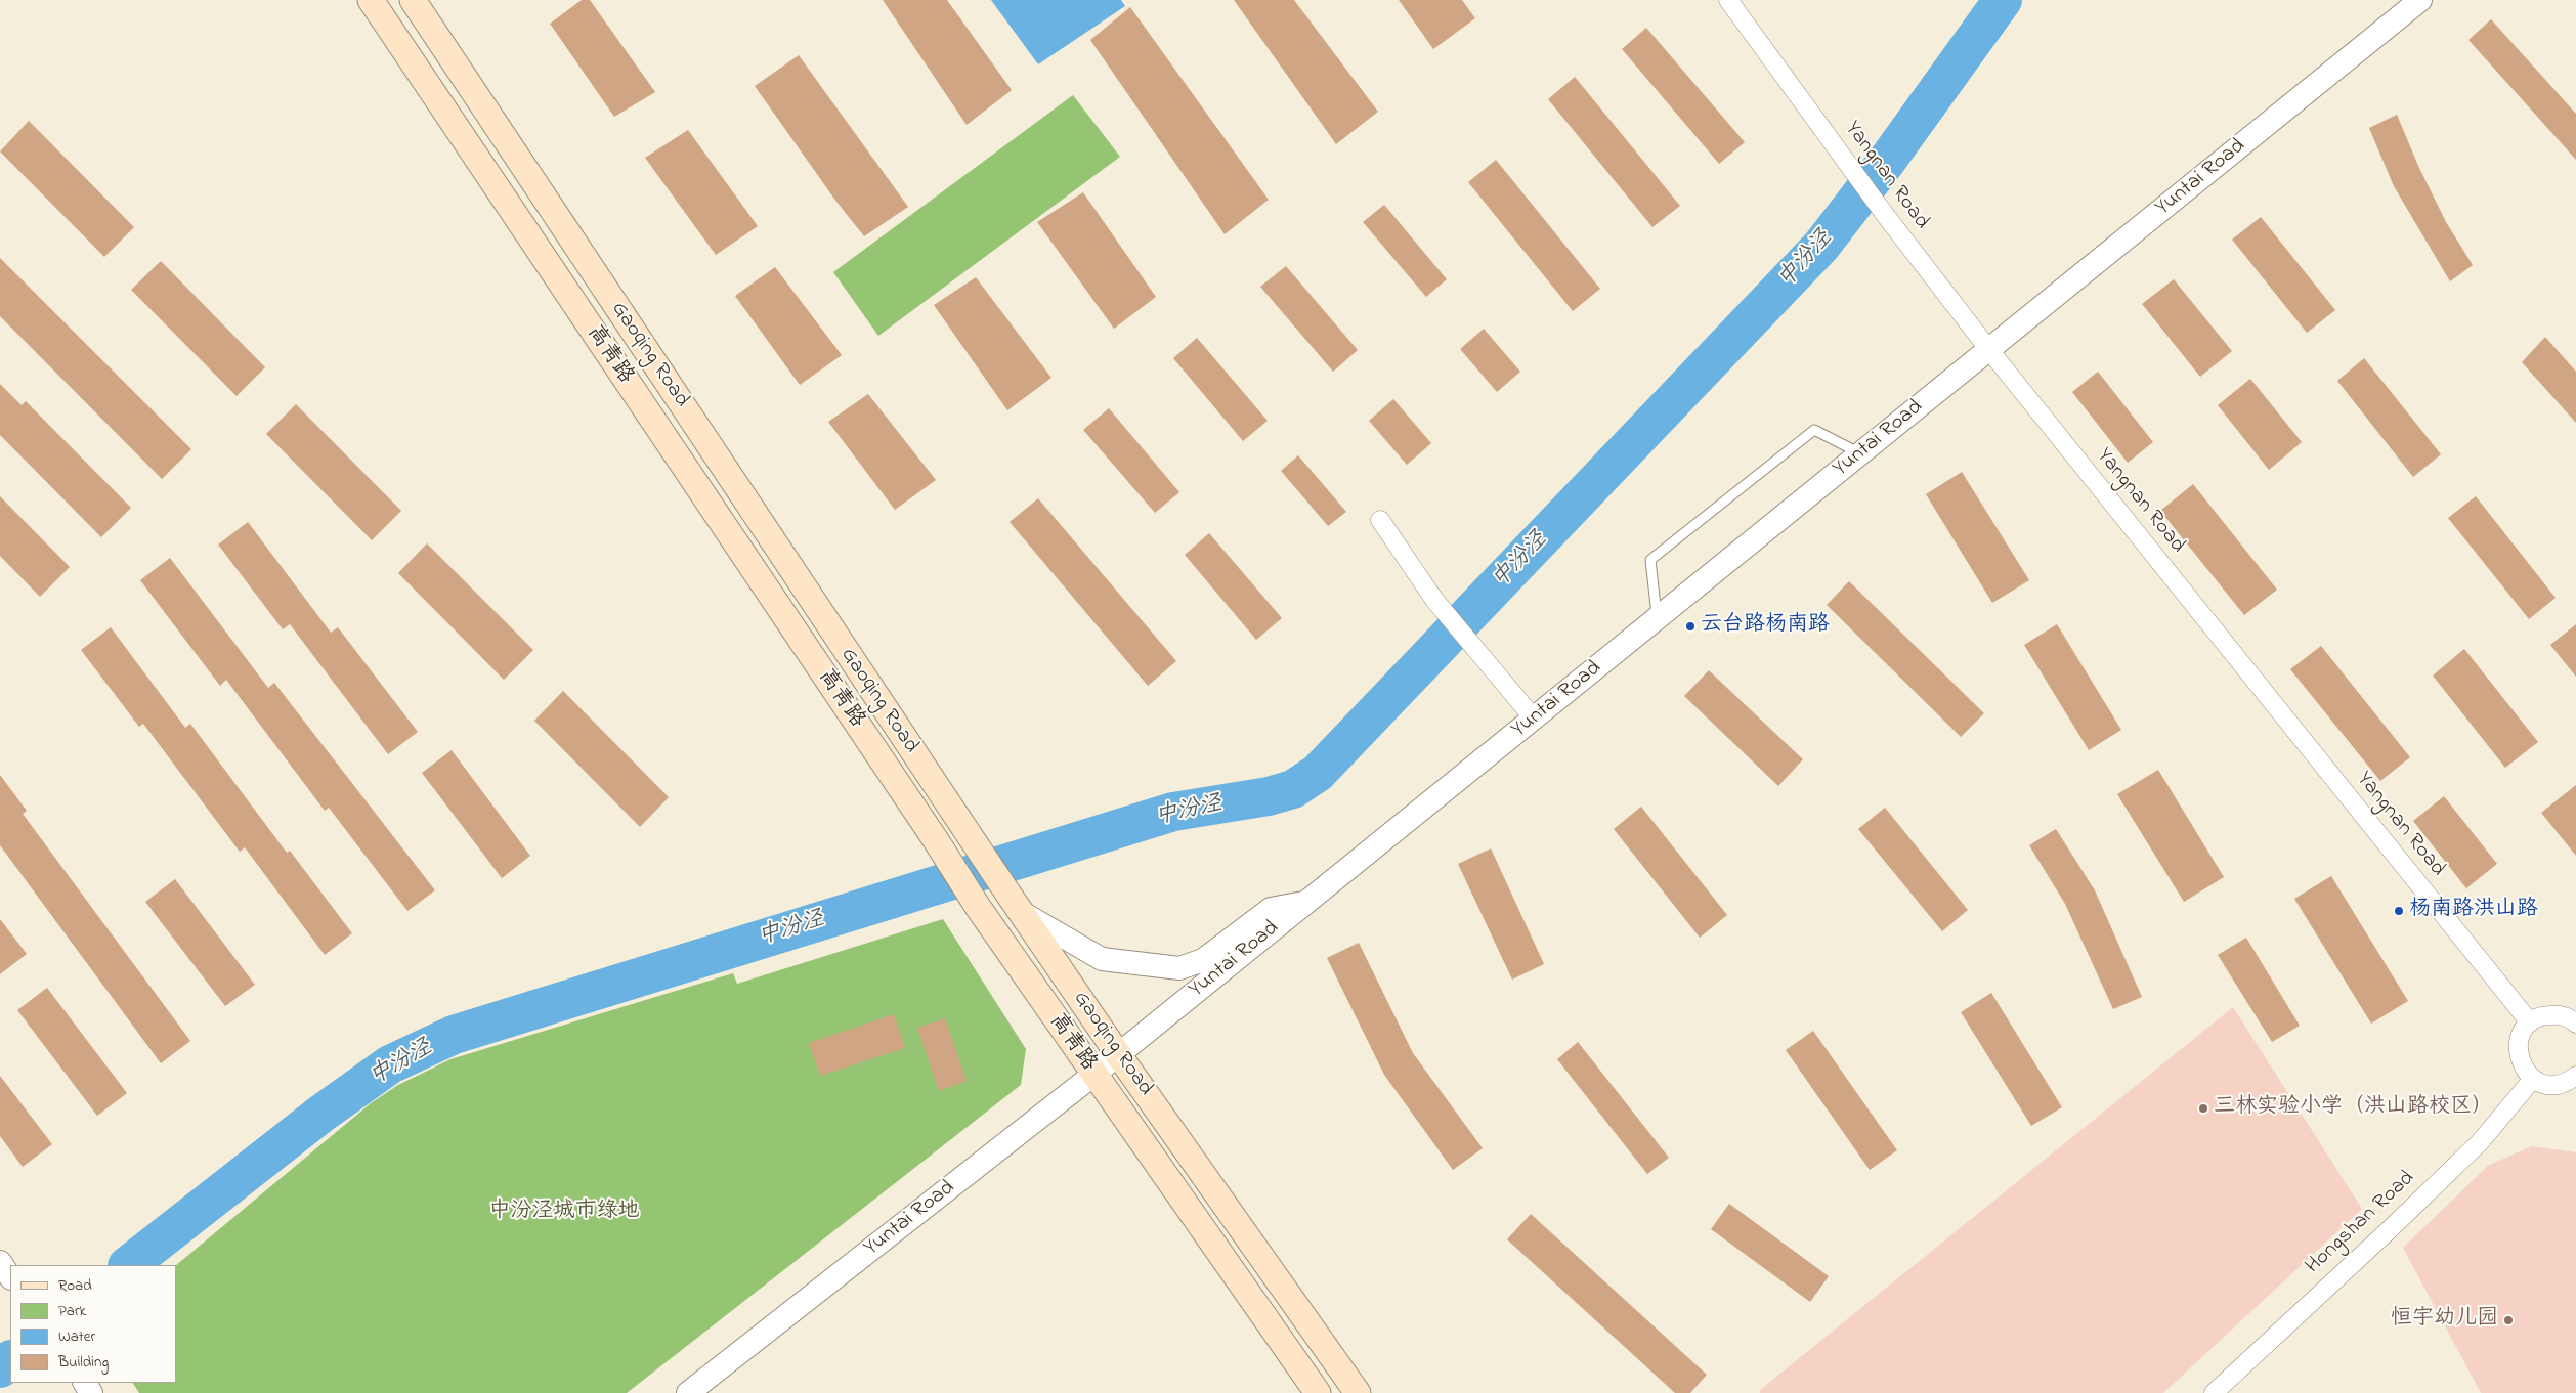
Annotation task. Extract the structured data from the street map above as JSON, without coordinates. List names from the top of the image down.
{
  "streets": {
    "main road": ["高青路", "Gaoqing Road"],
    "street": ["Yangnan Road", "Yuntai Road", "Hongshan Road"]
  },
  "crossings": [
    ["Yangnan Road", "Yuntai Road"],
    ["Yuntai Road", "高青路"],
    ["Yuntai Road", "Gaoqing Road"]
  ],
  "water": ["中汾泾"],
  "parks": ["中汾泾城市绿地"],
  "places": [
    "云台路杨南路",
    "杨南路洪山路",
    "三林实验小学（洪山路校区）",
    "恒宇幼儿园"
  ],
  "legend": [
    "Road",
    "Park",
    "Water",
    "Building"
  ]
}
